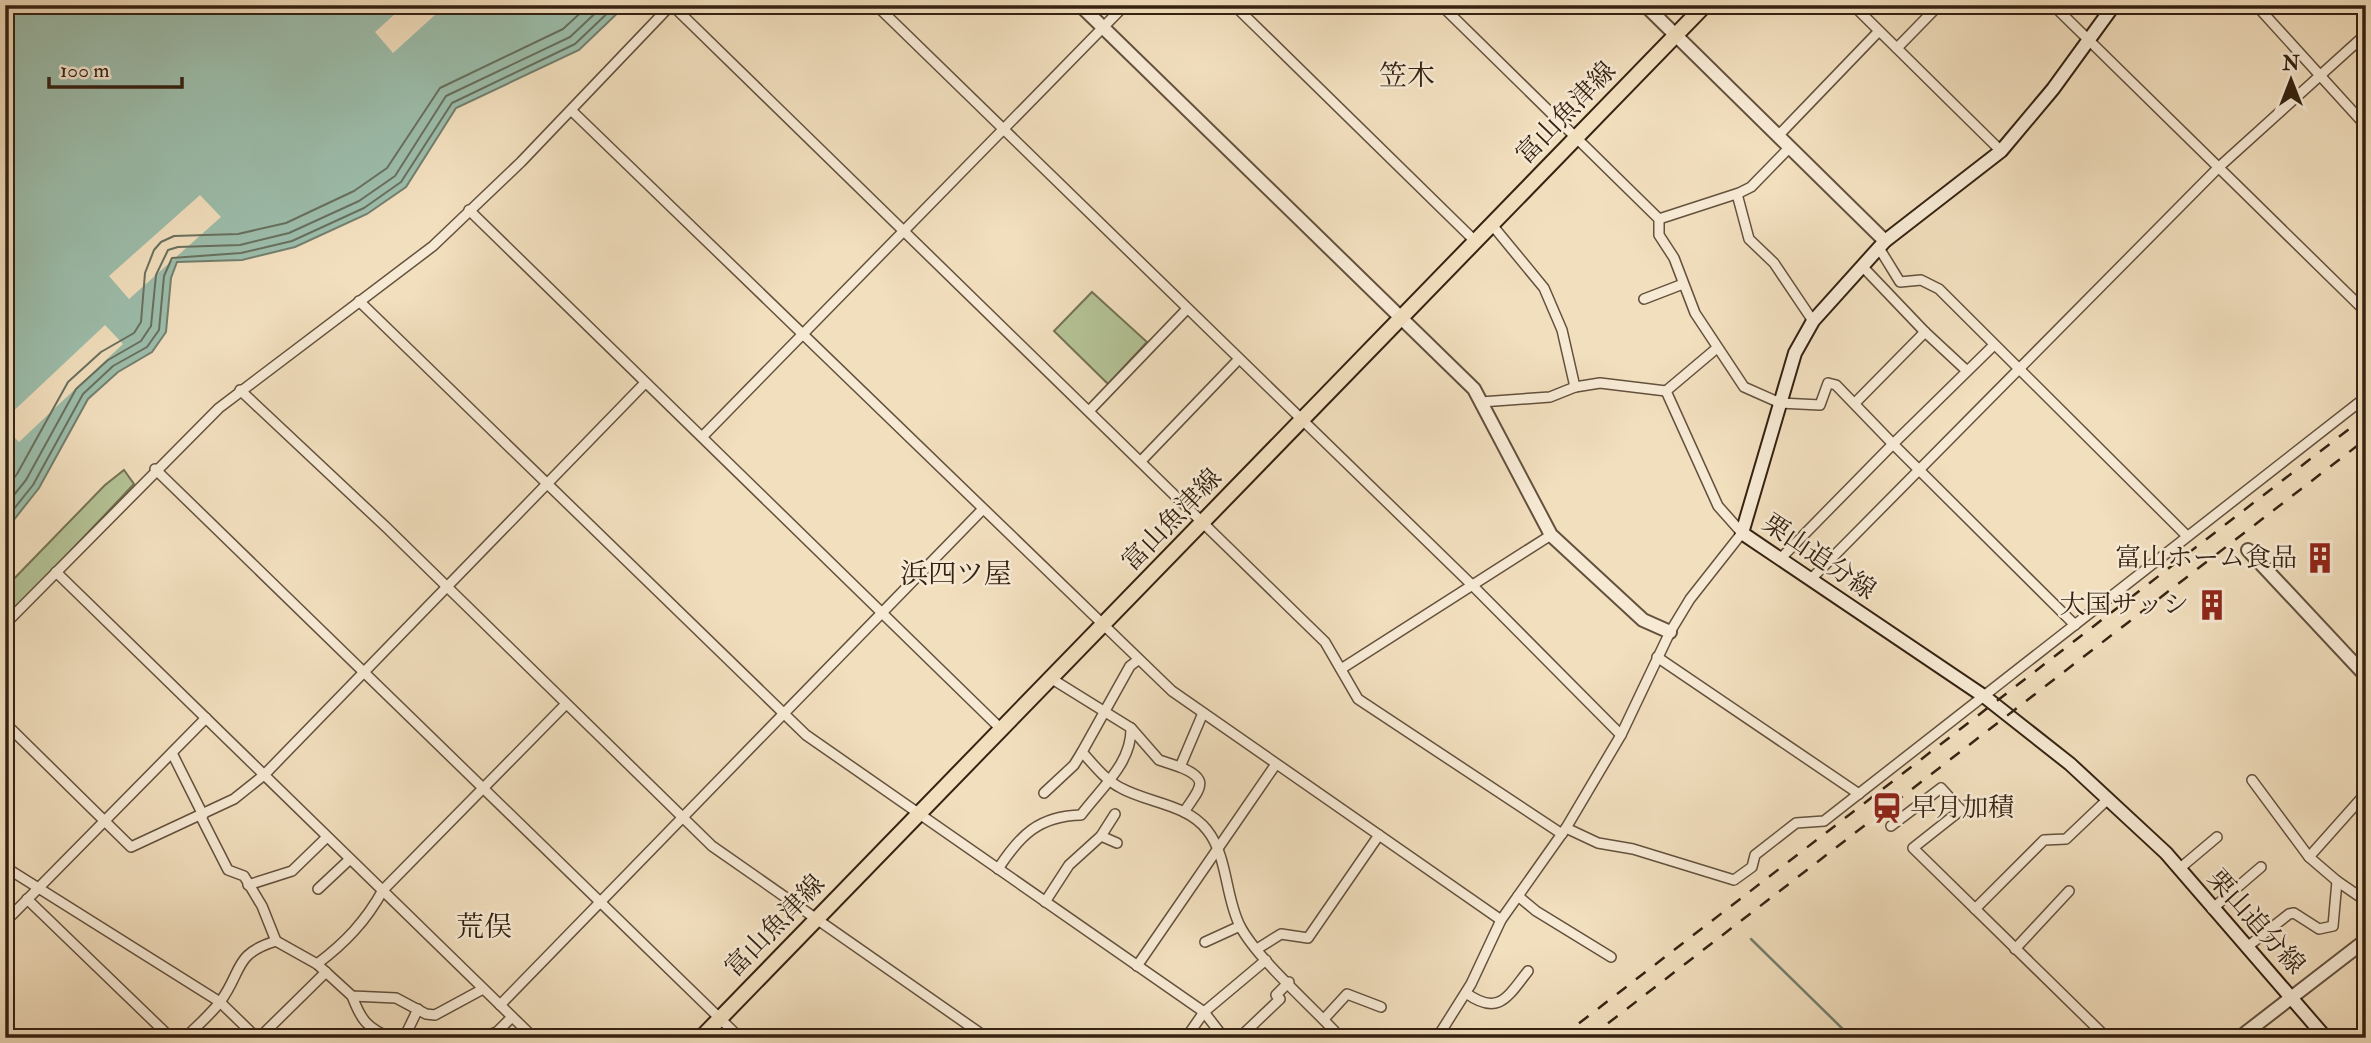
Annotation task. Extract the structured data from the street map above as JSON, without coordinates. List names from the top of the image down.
{
  "streets": {
    "main road": ["富山魚津線"],
    "street": ["栗山追分線"]
  },
  "districts": ["笠木", "浜四ツ屋", "荒俣"],
  "places": {
    "building": ["富山ホーム食品", "大国サッシ"],
    "station": ["早月加積"]
  },
  "scale_bar": "100 m",
  "north": "top"
}
